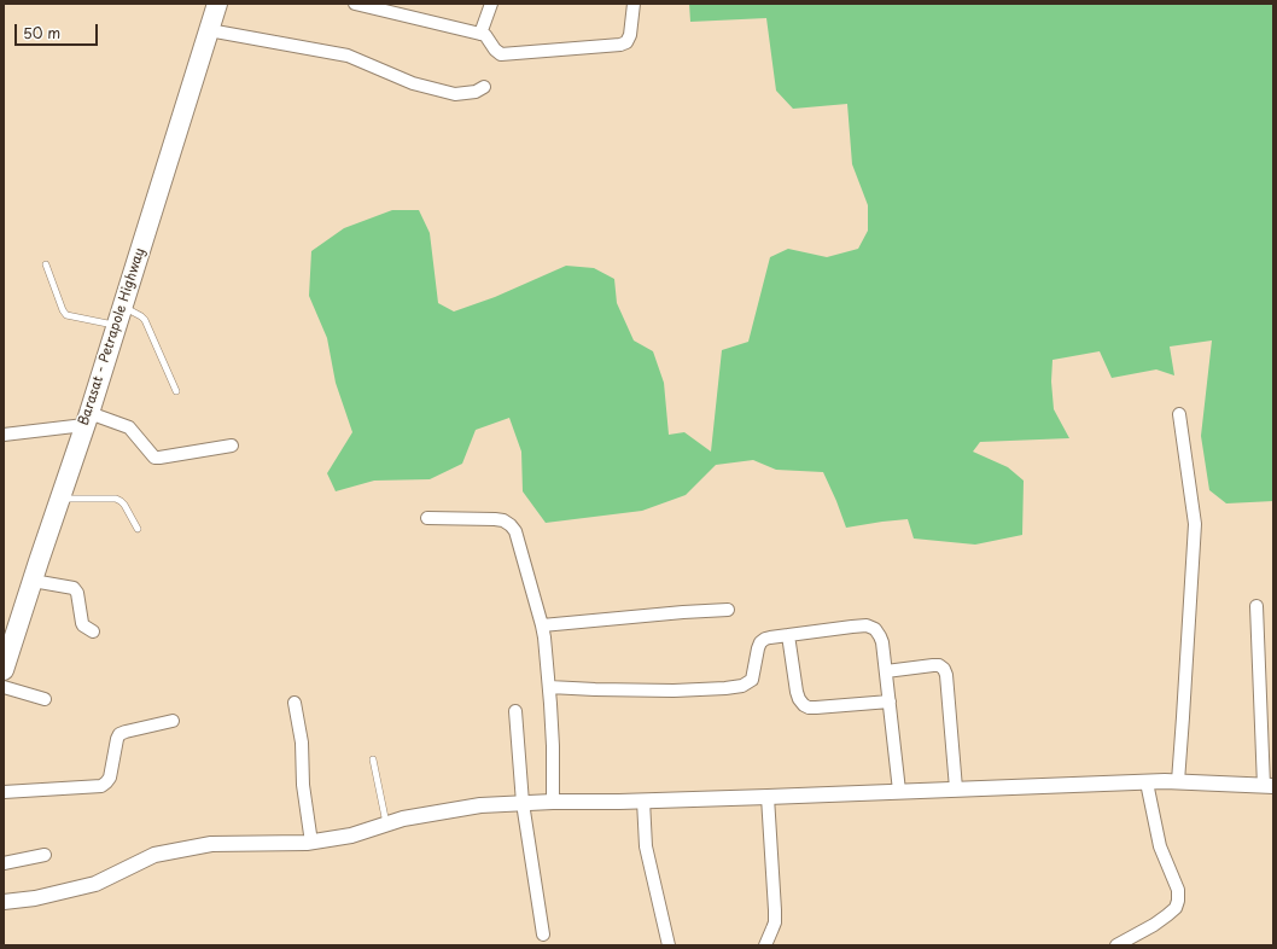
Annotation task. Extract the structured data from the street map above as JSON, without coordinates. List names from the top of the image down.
{
  "streets": {
    "highway": ["Barasat - Petrapole Highway"]
  },
  "scale_bar": "50 m"
}
